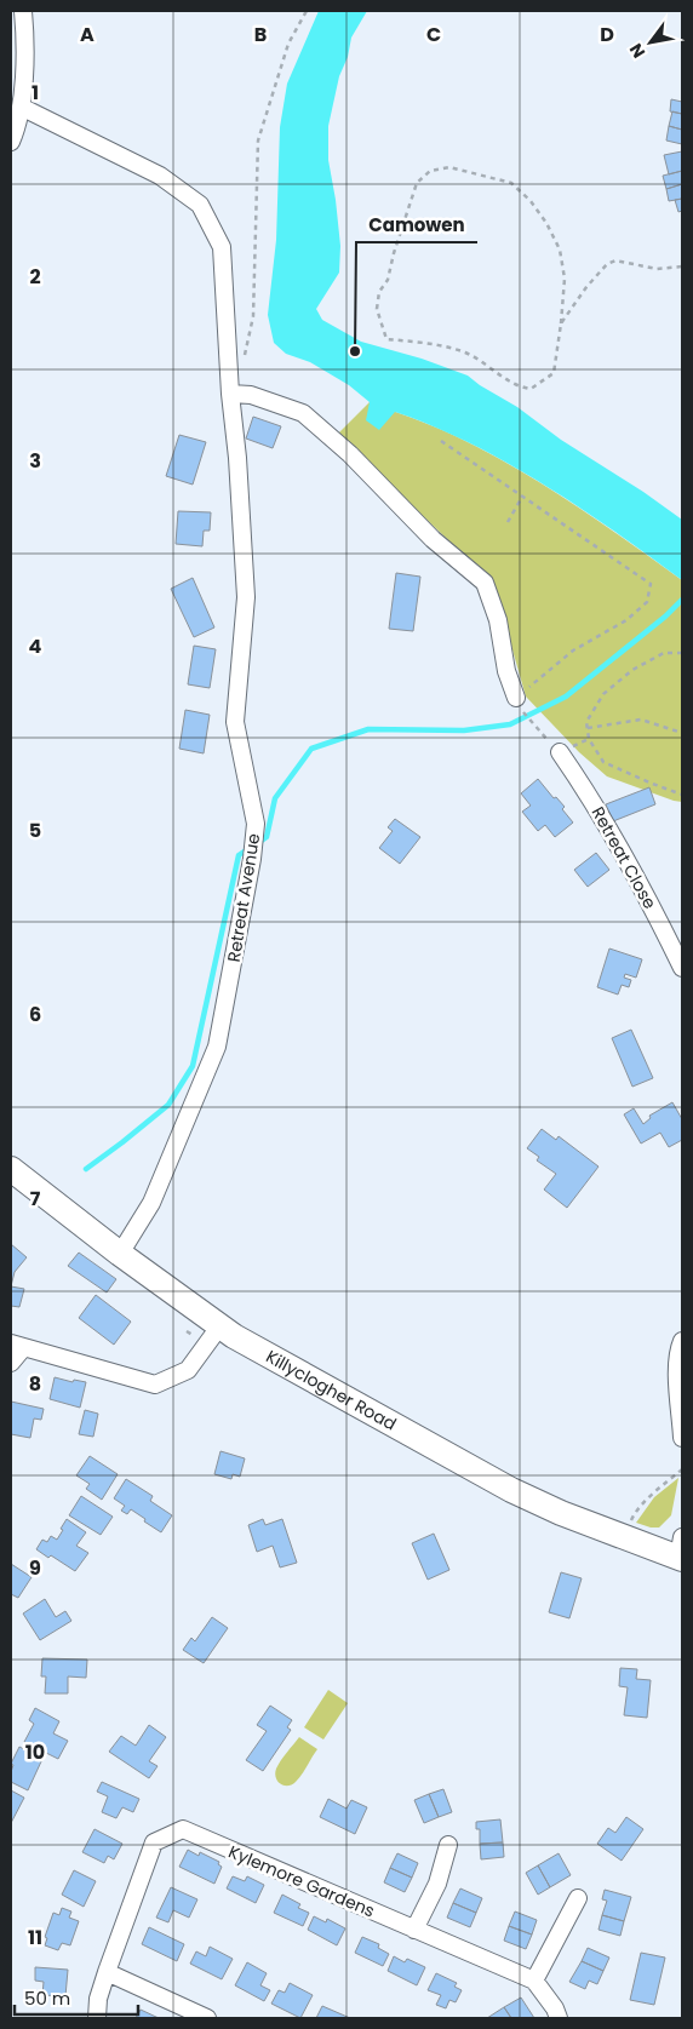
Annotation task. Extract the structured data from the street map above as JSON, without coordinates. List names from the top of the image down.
{
  "streets": {
    "highway": ["Killyclogher Road"],
    "street": ["Retreat Close", "Retreat Avenue", "Kylemore Gardens"]
  },
  "crossings": [
    ["Retreat Avenue", "Killyclogher Road"]
  ],
  "places": ["Camowen"],
  "scale_bar": "50 m",
  "north": "bottom left",
  "grid": {
    "columns": [
      "A",
      "B",
      "C",
      "D"
    ],
    "rows": [
      "1",
      "2",
      "3",
      "4",
      "5",
      "6",
      "7",
      "8",
      "9",
      "10",
      "11"
    ]
  }
}
